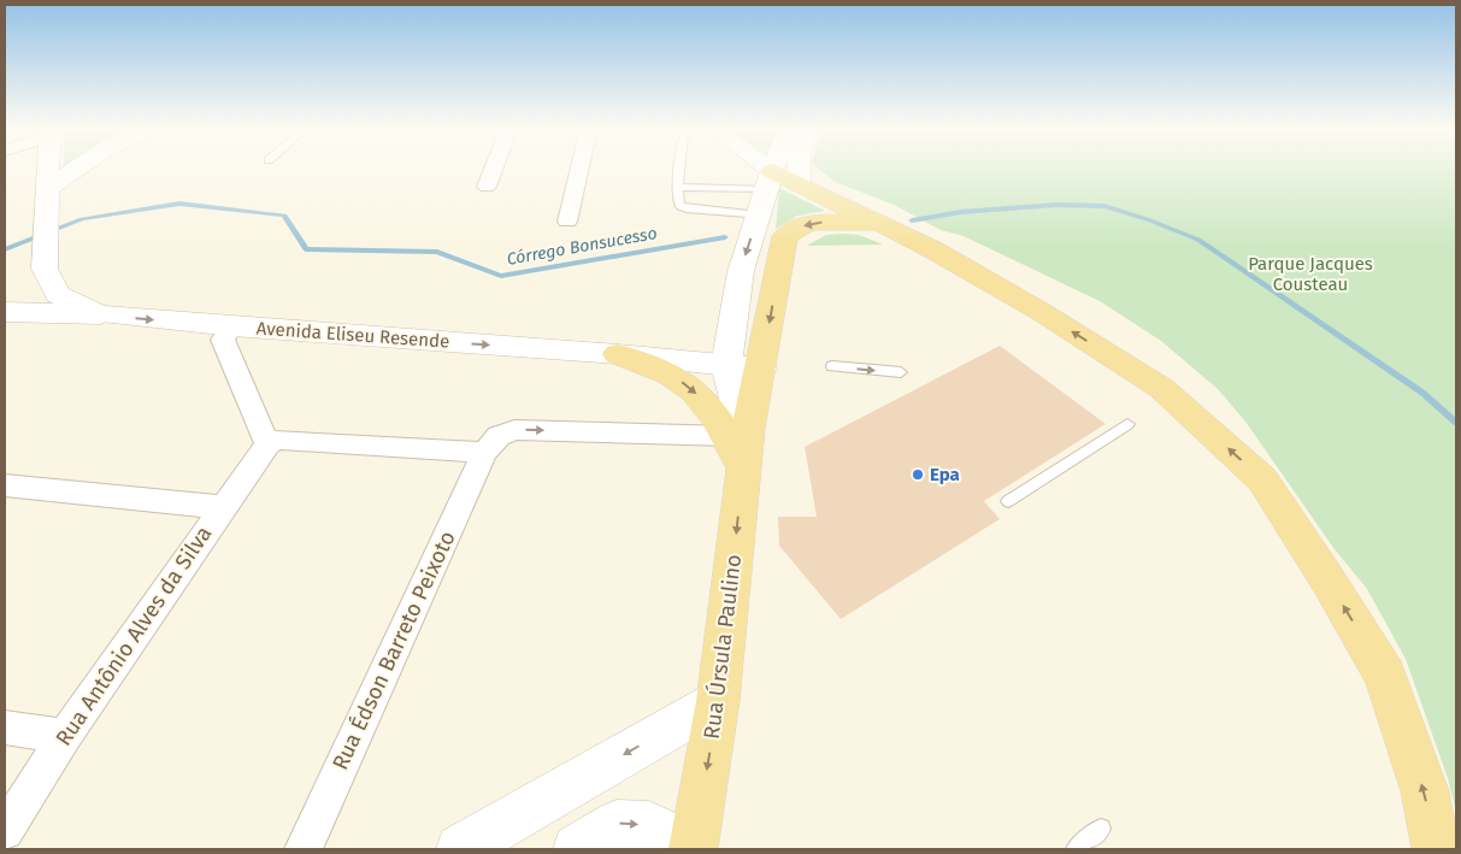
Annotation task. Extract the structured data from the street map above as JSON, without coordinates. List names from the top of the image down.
{
  "streets": {
    "main road": ["Avenida Eliseu Resende", "Rua Úrsula Paulino"],
    "street": ["Rua Antônio Alves da Silva", "Rua Édson Barreto Peixoto"]
  },
  "crossings": [
    ["Avenida Eliseu Resende", "Rua Úrsula Paulino"]
  ],
  "one_way": ["Avenida Eliseu Resende", "Rua Úrsula Paulino"],
  "water": ["Córrego Bonsucesso"],
  "parks": ["Parque Jacques Cousteau"],
  "places": ["Epa"]
}
